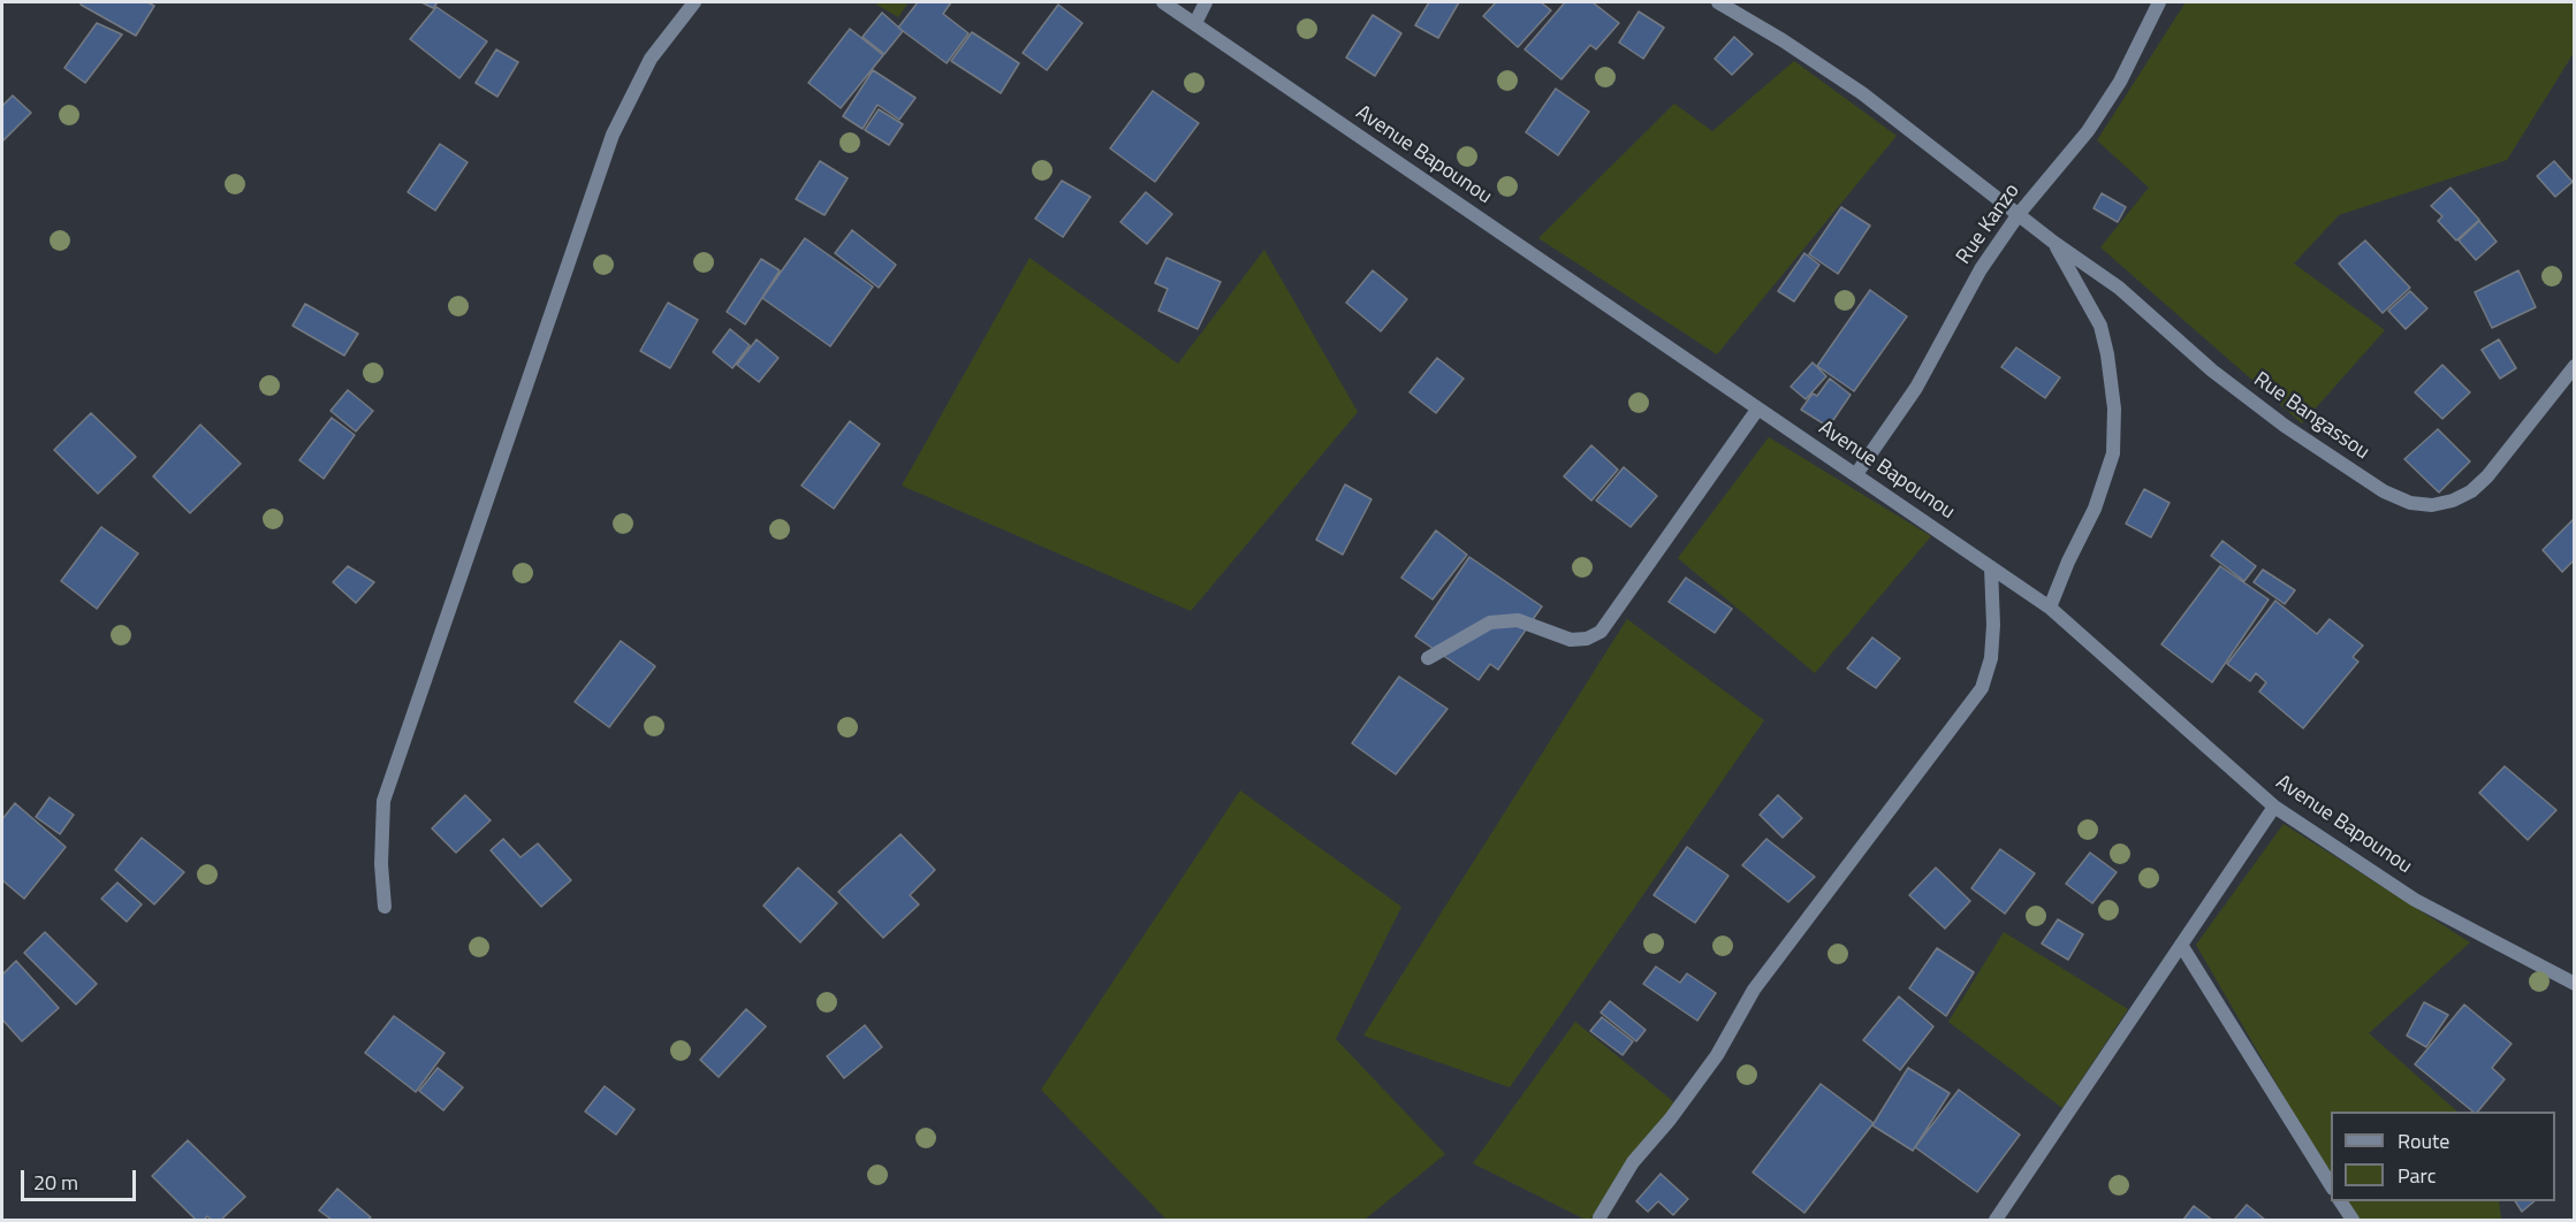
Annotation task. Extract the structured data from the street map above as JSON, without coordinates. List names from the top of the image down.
{
  "streets": {
    "street": ["Avenue Bapounou", "Rue Kanzo", "Rue Bangassou"]
  },
  "crossings": [
    ["Avenue Bapounou", "Rue Kanzo"],
    ["Rue Kanzo", "Rue Bangassou"]
  ],
  "legend": ["Route", "Parc"],
  "scale_bar": "20 m"
}
